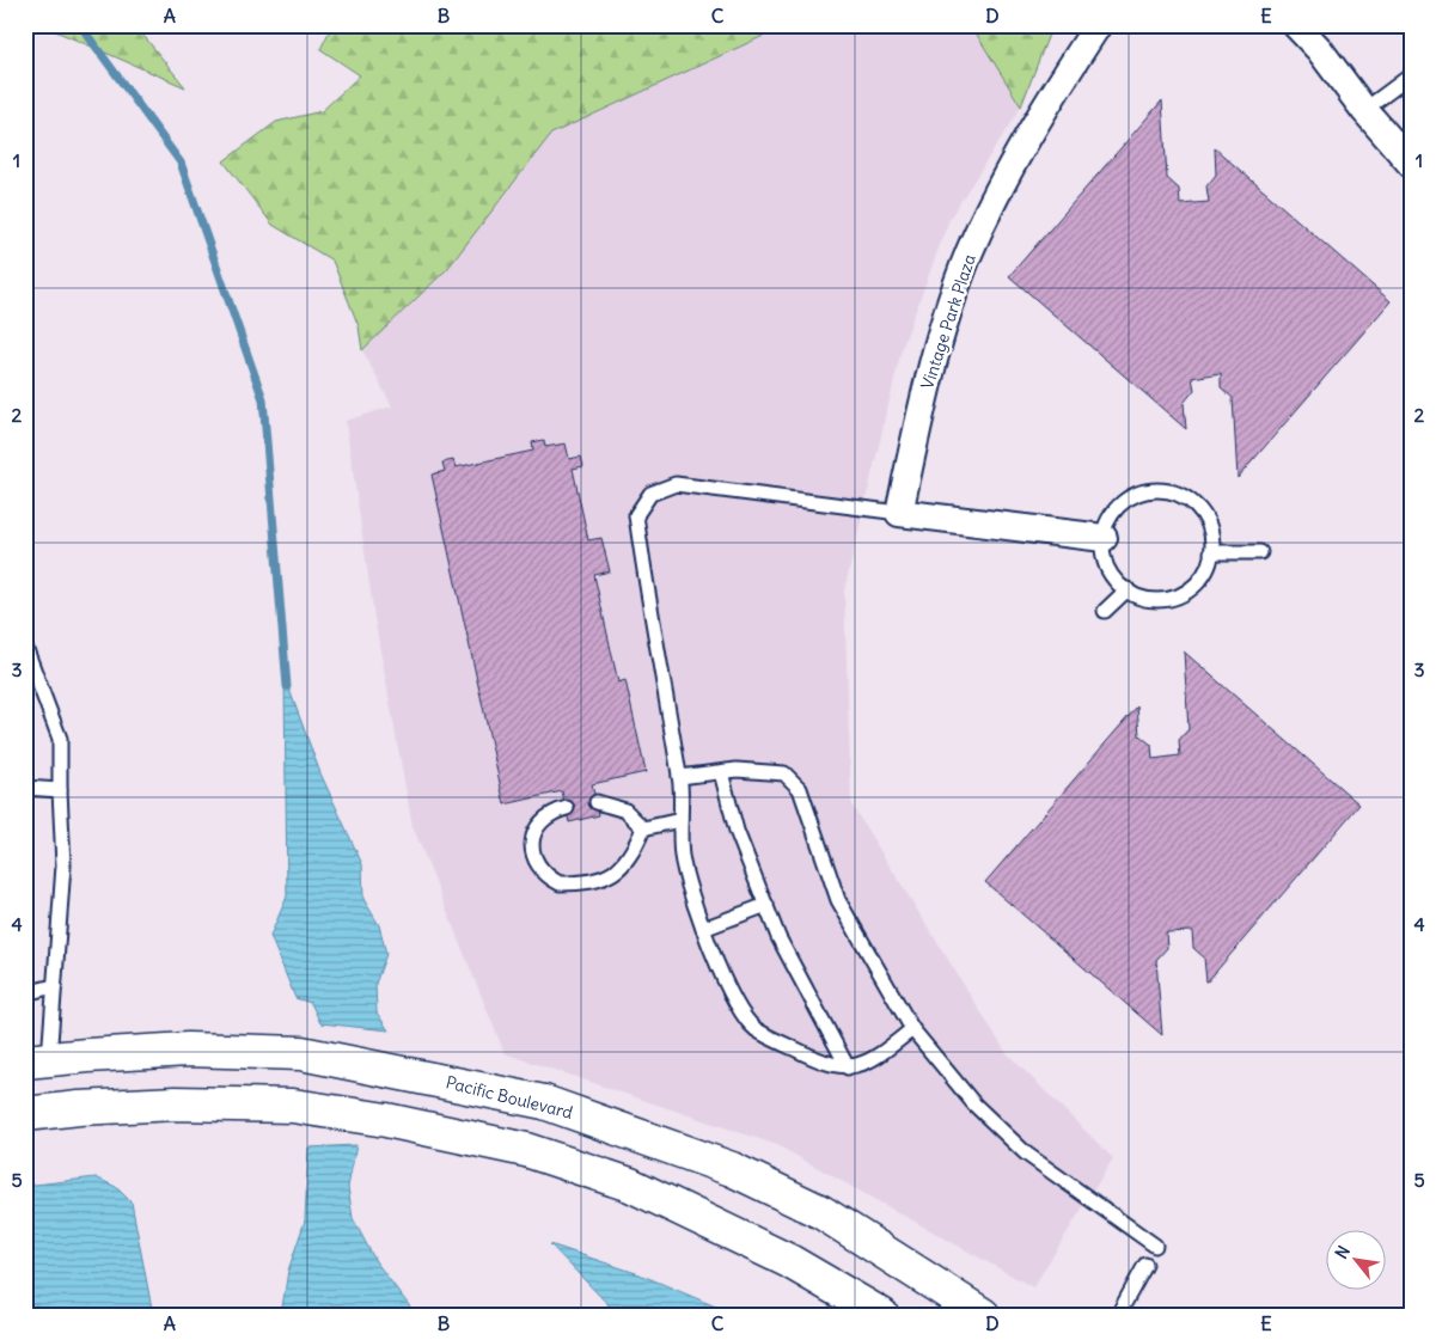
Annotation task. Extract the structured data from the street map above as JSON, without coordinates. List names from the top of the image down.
{
  "streets": {
    "main road": ["Pacific Boulevard"],
    "street": ["Vintage Park Plaza"]
  },
  "north": "top left",
  "grid": {
    "columns": [
      "A",
      "B",
      "C",
      "D",
      "E"
    ],
    "rows": [
      "1",
      "2",
      "3",
      "4",
      "5"
    ]
  }
}
